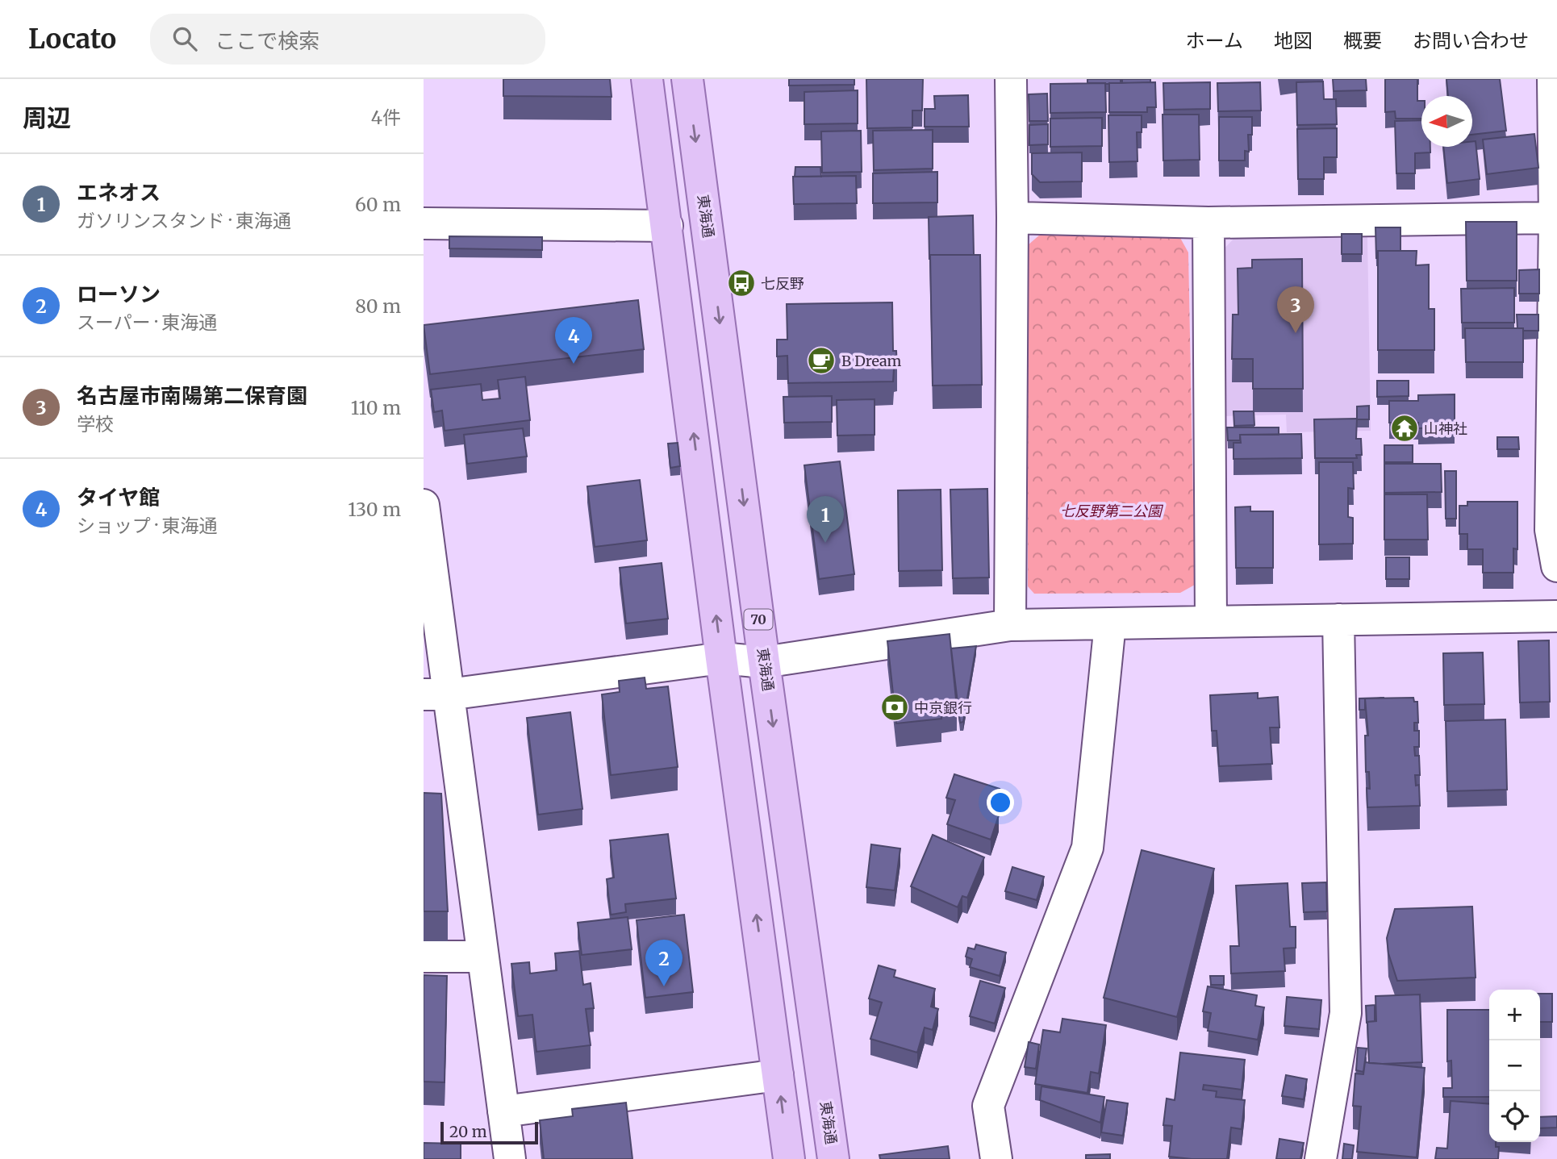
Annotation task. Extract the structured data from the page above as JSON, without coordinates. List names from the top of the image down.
{
  "streets": {
    "main road": ["東海通", "70"]
  },
  "parks": ["七反野第二公園"],
  "places": {
    "bus stop": ["七反野"],
    "cafe": ["B Dream"],
    "temple": ["山神社"],
    "bank": ["中京銀行"]
  },
  "scale_bar": "20 m",
  "north": "left",
  "page": {
    "header": "Locato",
    "search": "ここで検索",
    "nav": [
      "ホーム",
      "地図",
      "概要",
      "お問い合わせ"
    ],
    "heading": ["周辺", "4件"],
    "list": [
      {
        "mark": "1",
        "name": "エネオス",
        "note": "ガソリンスタンド · 東海通",
        "value": "60 m"
      },
      {
        "mark": "2",
        "name": "ローソン",
        "note": "スーパー · 東海通",
        "value": "80 m"
      },
      {
        "mark": "3",
        "name": "名古屋市南陽第二保育園",
        "note": "学校",
        "value": "110 m"
      },
      {
        "mark": "4",
        "name": "タイヤ館",
        "note": "ショップ · 東海通",
        "value": "130 m"
      }
    ],
    "pins": [
      "3",
      "4",
      "1",
      "2"
    ],
    "map_buttons": ["+", "−"],
    "scale": "20 m"
  }
}
